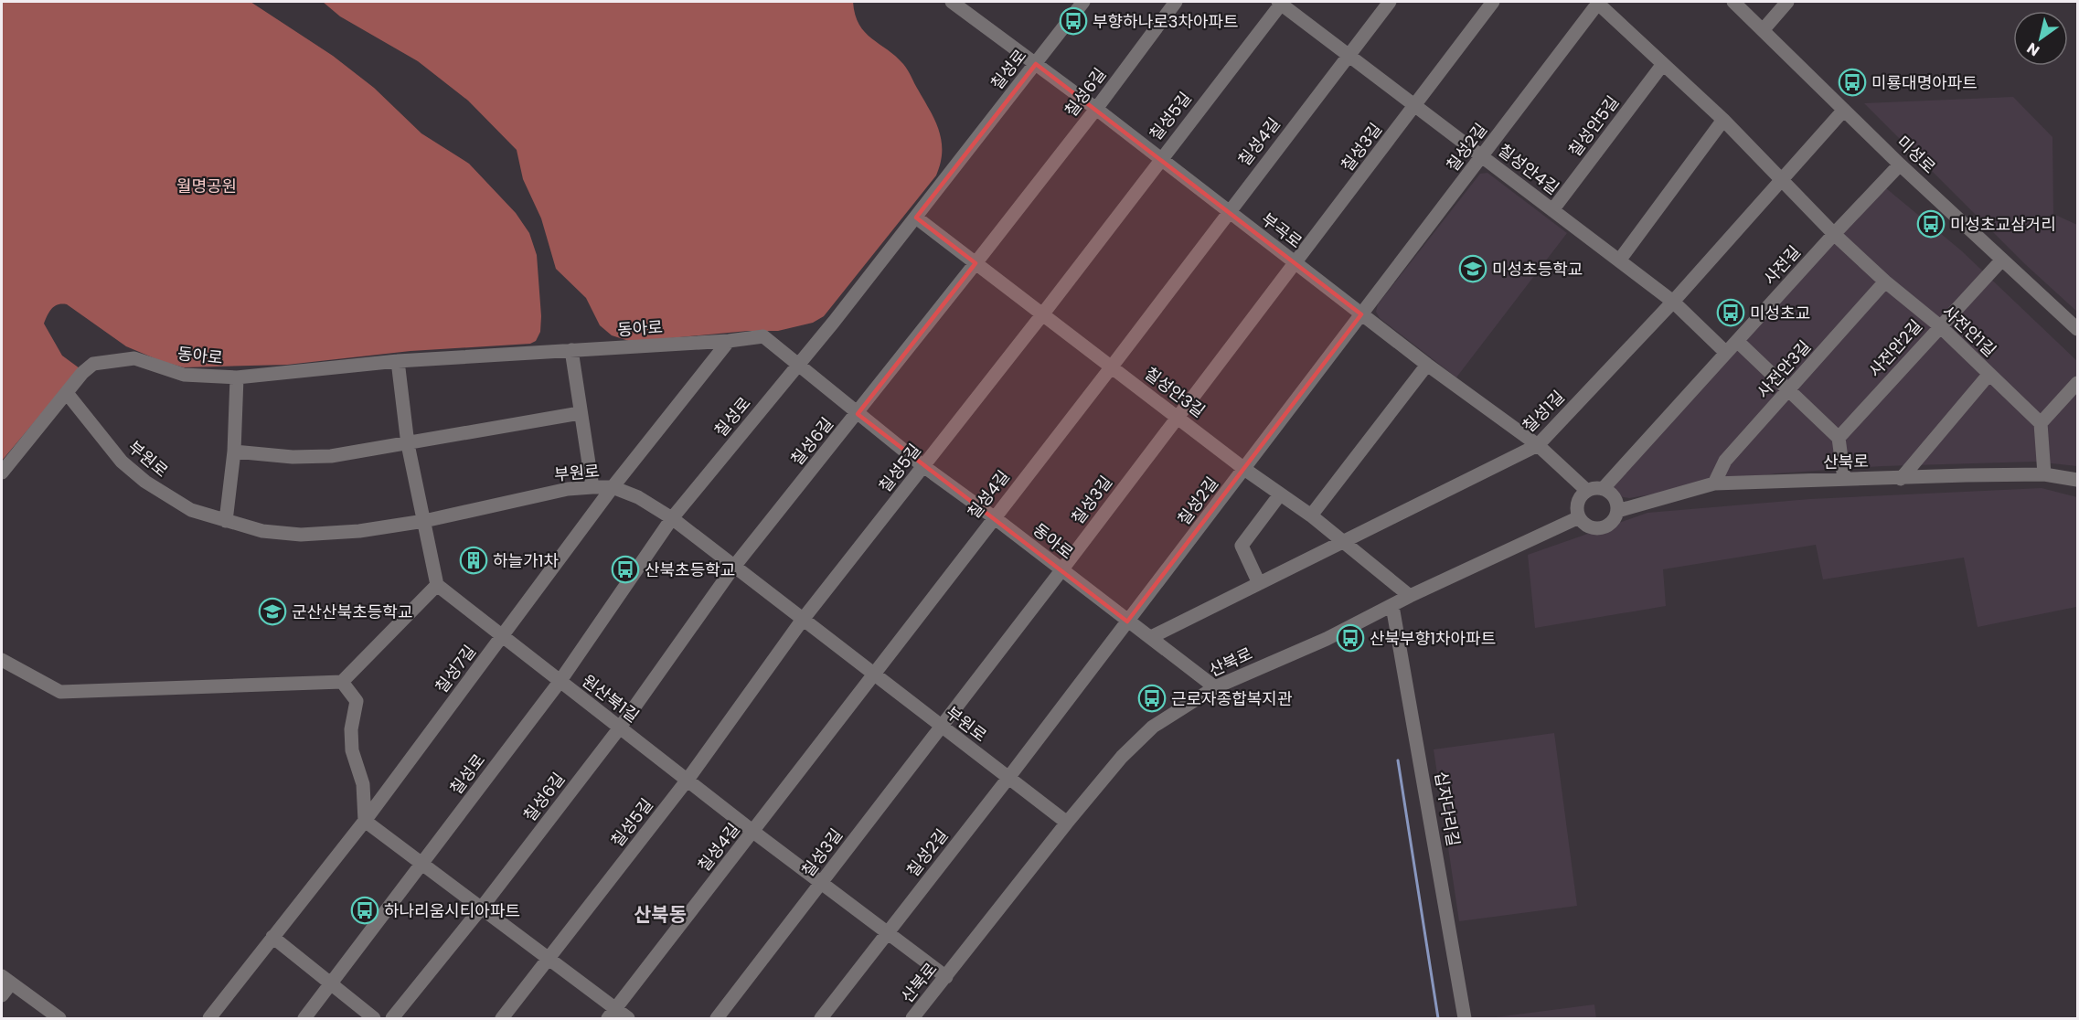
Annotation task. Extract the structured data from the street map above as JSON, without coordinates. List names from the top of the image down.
{
  "streets": {
    "street": [
      "칠성로",
      "칠성6길",
      "칠성5길",
      "칠성안5길",
      "칠성4길",
      "칠성3길",
      "칠성2길",
      "미성로",
      "칠성안4길",
      "부곡로",
      "사전길",
      "동아로",
      "사전안1길",
      "사전안2길",
      "사전안3길",
      "칠성안3길",
      "칠성1길",
      "부원로",
      "산북로",
      "칠성7길",
      "원산북1길",
      "십자다리길"
    ]
  },
  "crossings": [
    ["칠성로", "부곡로"],
    ["칠성로", "동아로"],
    ["칠성로", "칠성안3길"],
    ["칠성로", "부원로"],
    ["칠성로", "원산북1길"],
    ["칠성6길", "부곡로"],
    ["칠성6길", "동아로"],
    ["칠성6길", "칠성안3길"],
    ["칠성6길", "부원로"],
    ["칠성6길", "원산북1길"],
    ["칠성5길", "칠성안4길"],
    ["칠성5길", "부곡로"],
    ["칠성5길", "동아로"],
    ["칠성5길", "칠성안3길"],
    ["칠성5길", "부원로"],
    ["칠성5길", "원산북1길"],
    ["칠성안5길", "칠성안4길"],
    ["칠성4길", "칠성안4길"],
    ["칠성4길", "부곡로"],
    ["칠성4길", "동아로"],
    ["칠성4길", "칠성안3길"],
    ["칠성4길", "부원로"],
    ["칠성4길", "원산북1길"],
    ["칠성3길", "칠성안4길"],
    ["칠성3길", "부곡로"],
    ["칠성3길", "동아로"],
    ["칠성3길", "칠성안3길"],
    ["칠성3길", "부원로"],
    ["칠성3길", "원산북1길"],
    ["칠성2길", "칠성안4길"],
    ["칠성2길", "부곡로"],
    ["칠성2길", "동아로"],
    ["칠성2길", "칠성안3길"],
    ["칠성2길", "부원로"],
    ["칠성2길", "원산북1길"],
    ["미성로", "사전길"],
    ["미성로", "사전안2길"],
    ["미성로", "칠성1길"],
    ["칠성안4길", "사전길"],
    ["칠성안4길", "칠성1길"],
    ["부곡로", "사전길"],
    ["부곡로", "칠성1길"],
    ["부곡로", "산북로"],
    ["사전길", "사전안1길"],
    ["사전길", "산북로"],
    ["동아로", "칠성1길"],
    ["동아로", "부원로"],
    ["동아로", "산북로"],
    ["동아로", "칠성7길"],
    ["사전안1길", "사전안2길"],
    ["사전안1길", "사전안3길"],
    ["사전안1길", "칠성1길"],
    ["사전안3길", "산북로"],
    ["칠성안3길", "칠성1길"],
    ["칠성안3길", "산북로"],
    ["부원로", "산북로"],
    ["부원로", "칠성7길"],
    ["산북로", "원산북1길"],
    ["산북로", "십자다리길"],
    ["칠성7길", "원산북1길"]
  ],
  "districts": ["산북동"],
  "parks": ["월명공원"],
  "places": {
    "bus stop": [
      "부향하나로3차아파트",
      "미룡대명아파트",
      "미성초교삼거리",
      "미성초교",
      "산북초등학교",
      "산북부향1차아파트",
      "근로자종합복지관",
      "하나리움시티아파트"
    ],
    "school or university": ["미성초등학교", "군산산북초등학교"],
    "building": ["하늘가1차"]
  },
  "north": "bottom left"
}
